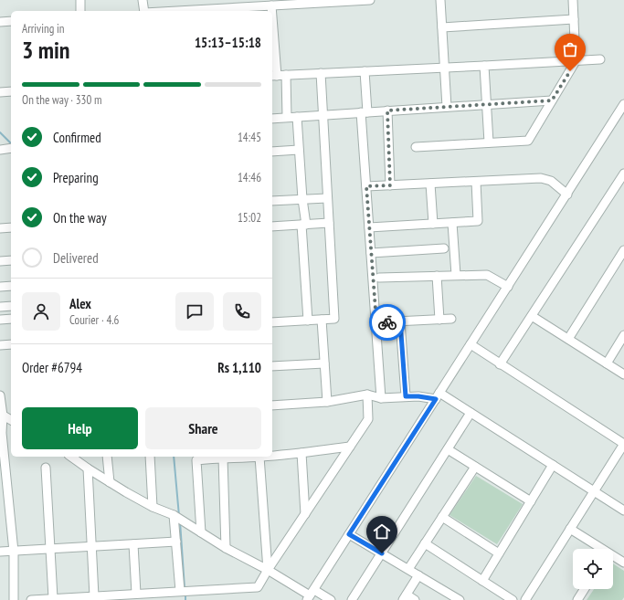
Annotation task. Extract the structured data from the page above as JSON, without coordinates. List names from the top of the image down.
{
  "page": {
    "heading": ["3 min", "Arriving in", "15:13–15:18"],
    "panel": [
      "Alex",
      "Courier · 4.6",
      "Order #6794",
      "Rs 1,110"
    ],
    "bar": "On the way · 330 m",
    "list": [
      ["Confirmed", "14:45"],
      ["Preparing", "14:46"],
      ["On the way", "15:02"],
      "Delivered"
    ],
    "buttons": ["Help", "Share"]
  }
}
